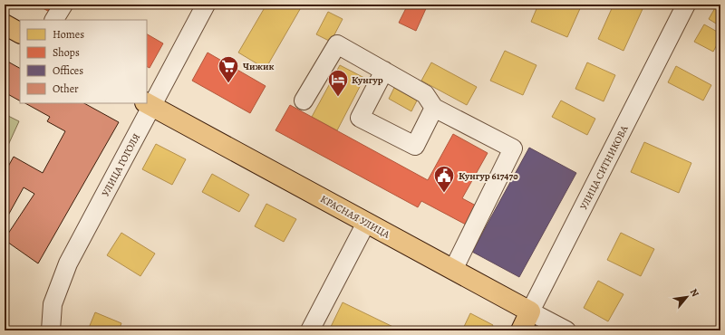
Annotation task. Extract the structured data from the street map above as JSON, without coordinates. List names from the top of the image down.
{
  "streets": {
    "main road": ["УЛИЦА СИТНИКОВА", "КРАСНАЯ УЛИЦА"],
    "street": ["УЛИЦА ГОГОЛЯ"]
  },
  "crossings": [
    ["УЛИЦА ГОГОЛЯ", "КРАСНАЯ УЛИЦА"],
    ["УЛИЦА СИТНИКОВА", "КРАСНАЯ УЛИЦА"]
  ],
  "places": {
    "supermarket": ["Чижик"],
    "hotel": ["Кунгур"],
    "public building": ["Кунгур 617470"]
  },
  "legend": [
    "Homes",
    "Shops",
    "Offices",
    "Other"
  ],
  "north": "top right"
}
